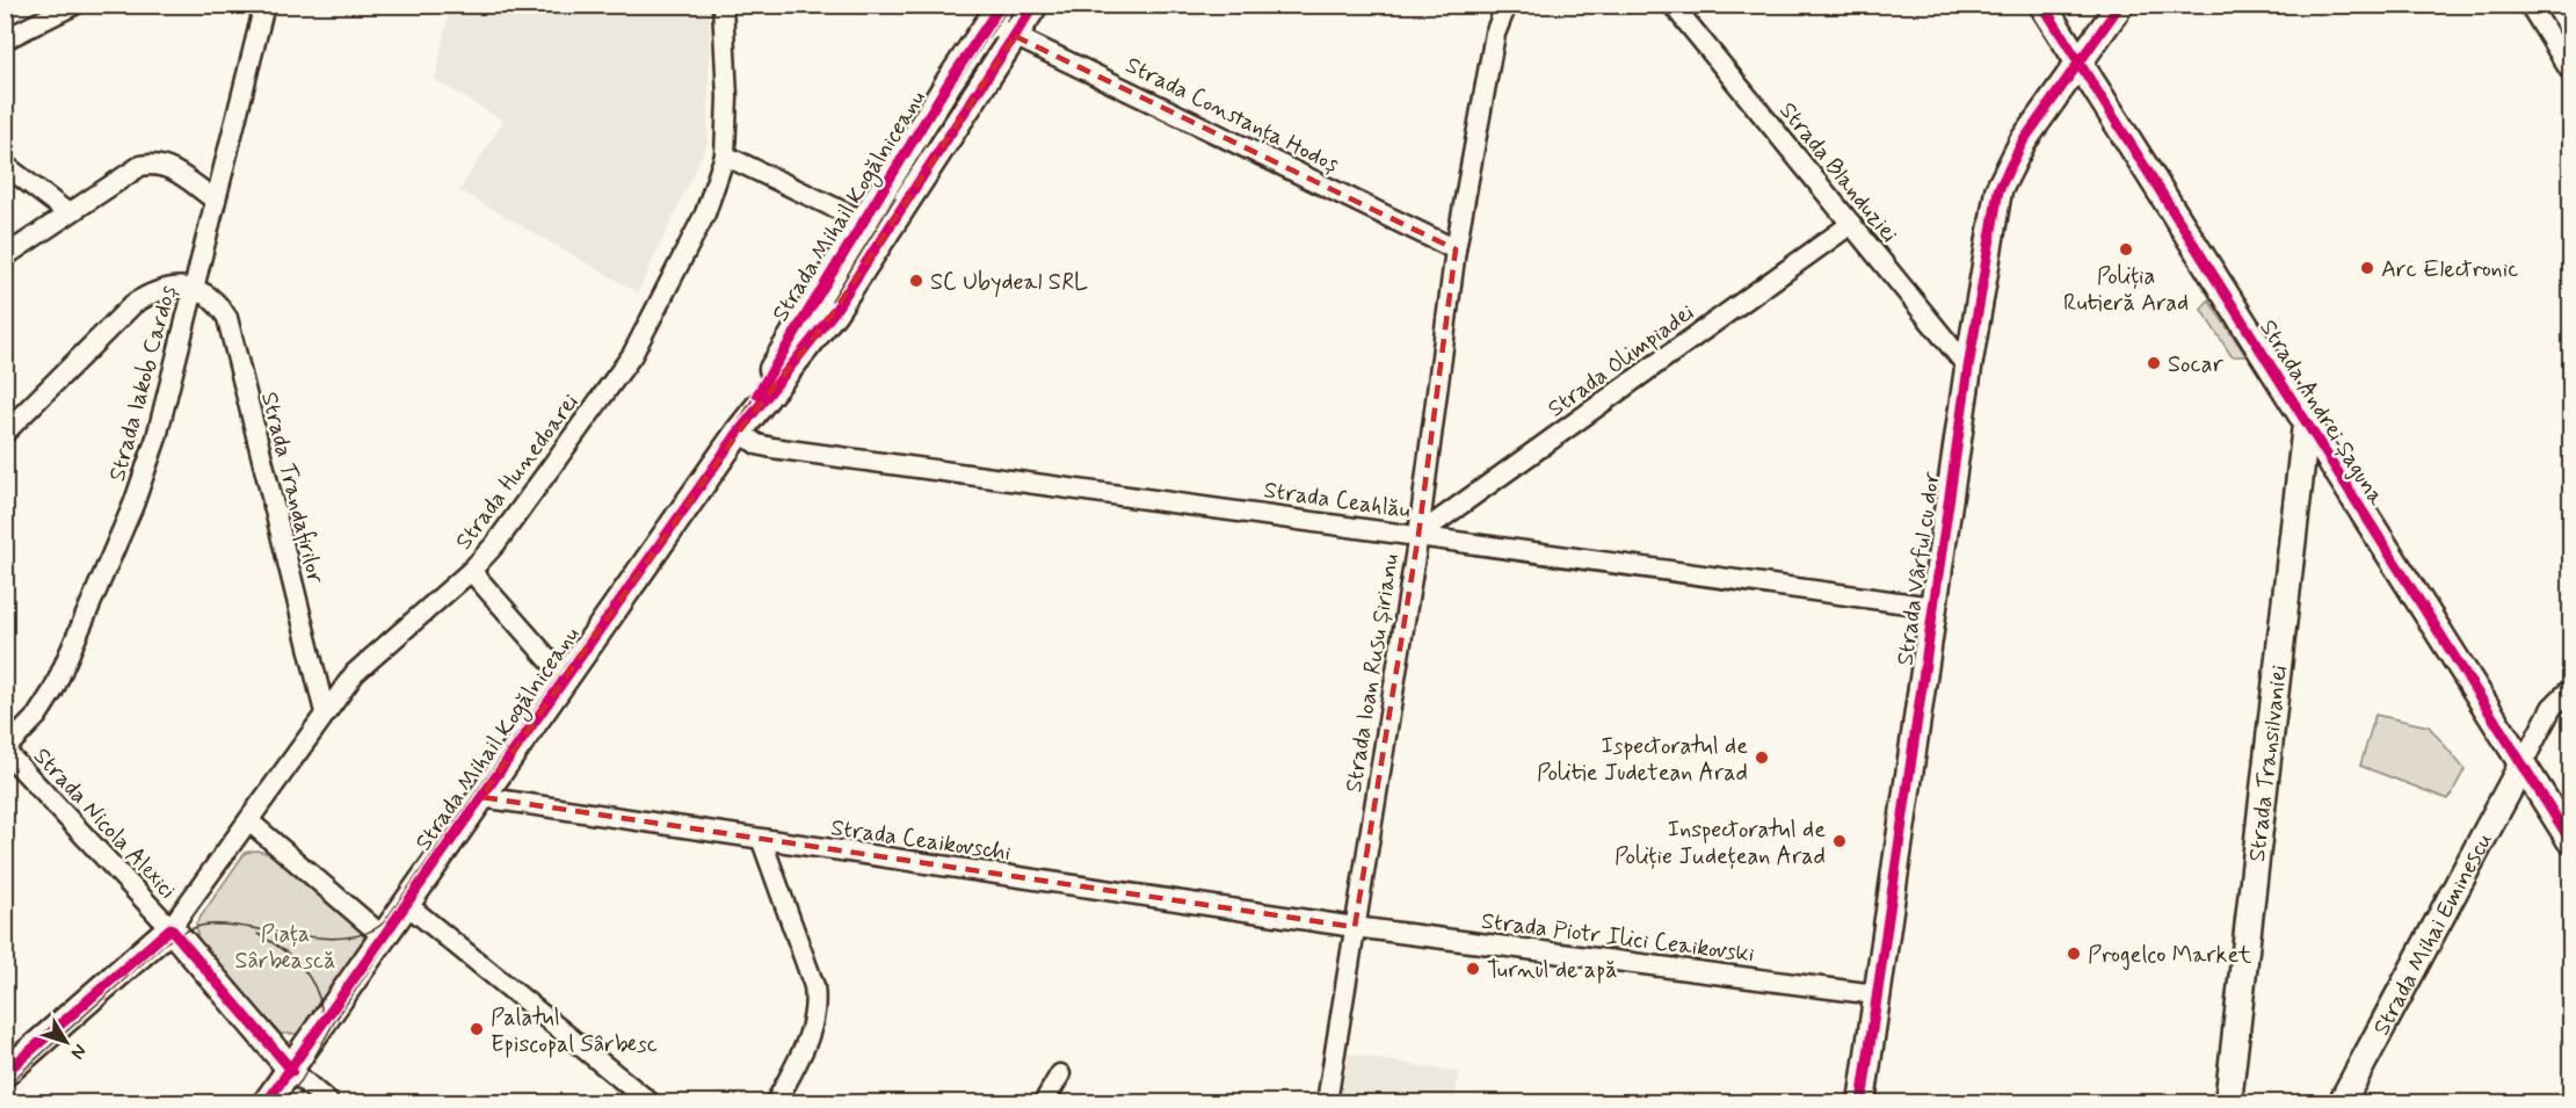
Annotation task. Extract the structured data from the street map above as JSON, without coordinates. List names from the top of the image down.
{
  "streets": {
    "main road": [
      "Strada Mihail Kogălniceanu",
      "Strada Andrei Șaguna",
      "Strada Vârful cu dor",
      "Strada Transilvaniei",
      "Strada Mihai Eminescu"
    ],
    "street": [
      "Strada Constanța Hodoș",
      "Strada Blanduziei",
      "Strada Olimpiadei",
      "Strada Iakob Cardoș",
      "Strada Hunedoarei",
      "Strada Trandafirilor",
      "Strada Ceahlău",
      "Strada Ioan Rusu Șirianu",
      "Strada Nicola Alexici",
      "Strada Ceaikovschi",
      "Strada Piotr Ilici Ceaikovski"
    ]
  },
  "crossings": [
    ["Strada Constanța Hodoș", "Strada Mihail Kogălniceanu"],
    ["Strada Constanța Hodoș", "Strada Ioan Rusu Șirianu"],
    ["Strada Blanduziei", "Strada Olimpiadei"],
    ["Strada Blanduziei", "Strada Vârful cu dor"],
    ["Strada Mihail Kogălniceanu", "Strada Ceahlău"],
    ["Strada Mihail Kogălniceanu", "Strada Ceaikovschi"],
    ["Strada Olimpiadei", "Strada Ceahlău"],
    ["Strada Olimpiadei", "Strada Ioan Rusu Șirianu"],
    ["Strada Iakob Cardoș", "Strada Trandafirilor"],
    ["Strada Iakob Cardoș", "Strada Nicola Alexici"],
    ["Strada Andrei Șaguna", "Strada Vârful cu dor"],
    ["Strada Andrei Șaguna", "Strada Transilvaniei"],
    ["Strada Andrei Șaguna", "Strada Mihai Eminescu"],
    ["Strada Hunedoarei", "Strada Trandafirilor"],
    ["Strada Hunedoarei", "Strada Nicola Alexici"],
    ["Strada Ceahlău", "Strada Vârful cu dor"],
    ["Strada Ceahlău", "Strada Ioan Rusu Șirianu"],
    ["Strada Vârful cu dor", "Strada Piotr Ilici Ceaikovski"],
    ["Strada Ioan Rusu Șirianu", "Strada Ceaikovschi"],
    ["Strada Ioan Rusu Șirianu", "Strada Piotr Ilici Ceaikovski"],
    ["Strada Ceaikovschi", "Strada Piotr Ilici Ceaikovski"]
  ],
  "parks": ["Piața Sârbească"],
  "places": [
    "Poliția Rutieră Arad",
    "Arc Electronic",
    "SC Ubydeal SRL",
    "Socar",
    "Ispectoratul de Politie Judetean Arad",
    "Inspectoratul de Poliție Județean Arad",
    "Progelco Market",
    "Turnul de apă",
    "Palatul Episcopal Sârbesc"
  ],
  "north": "bottom right"
}
